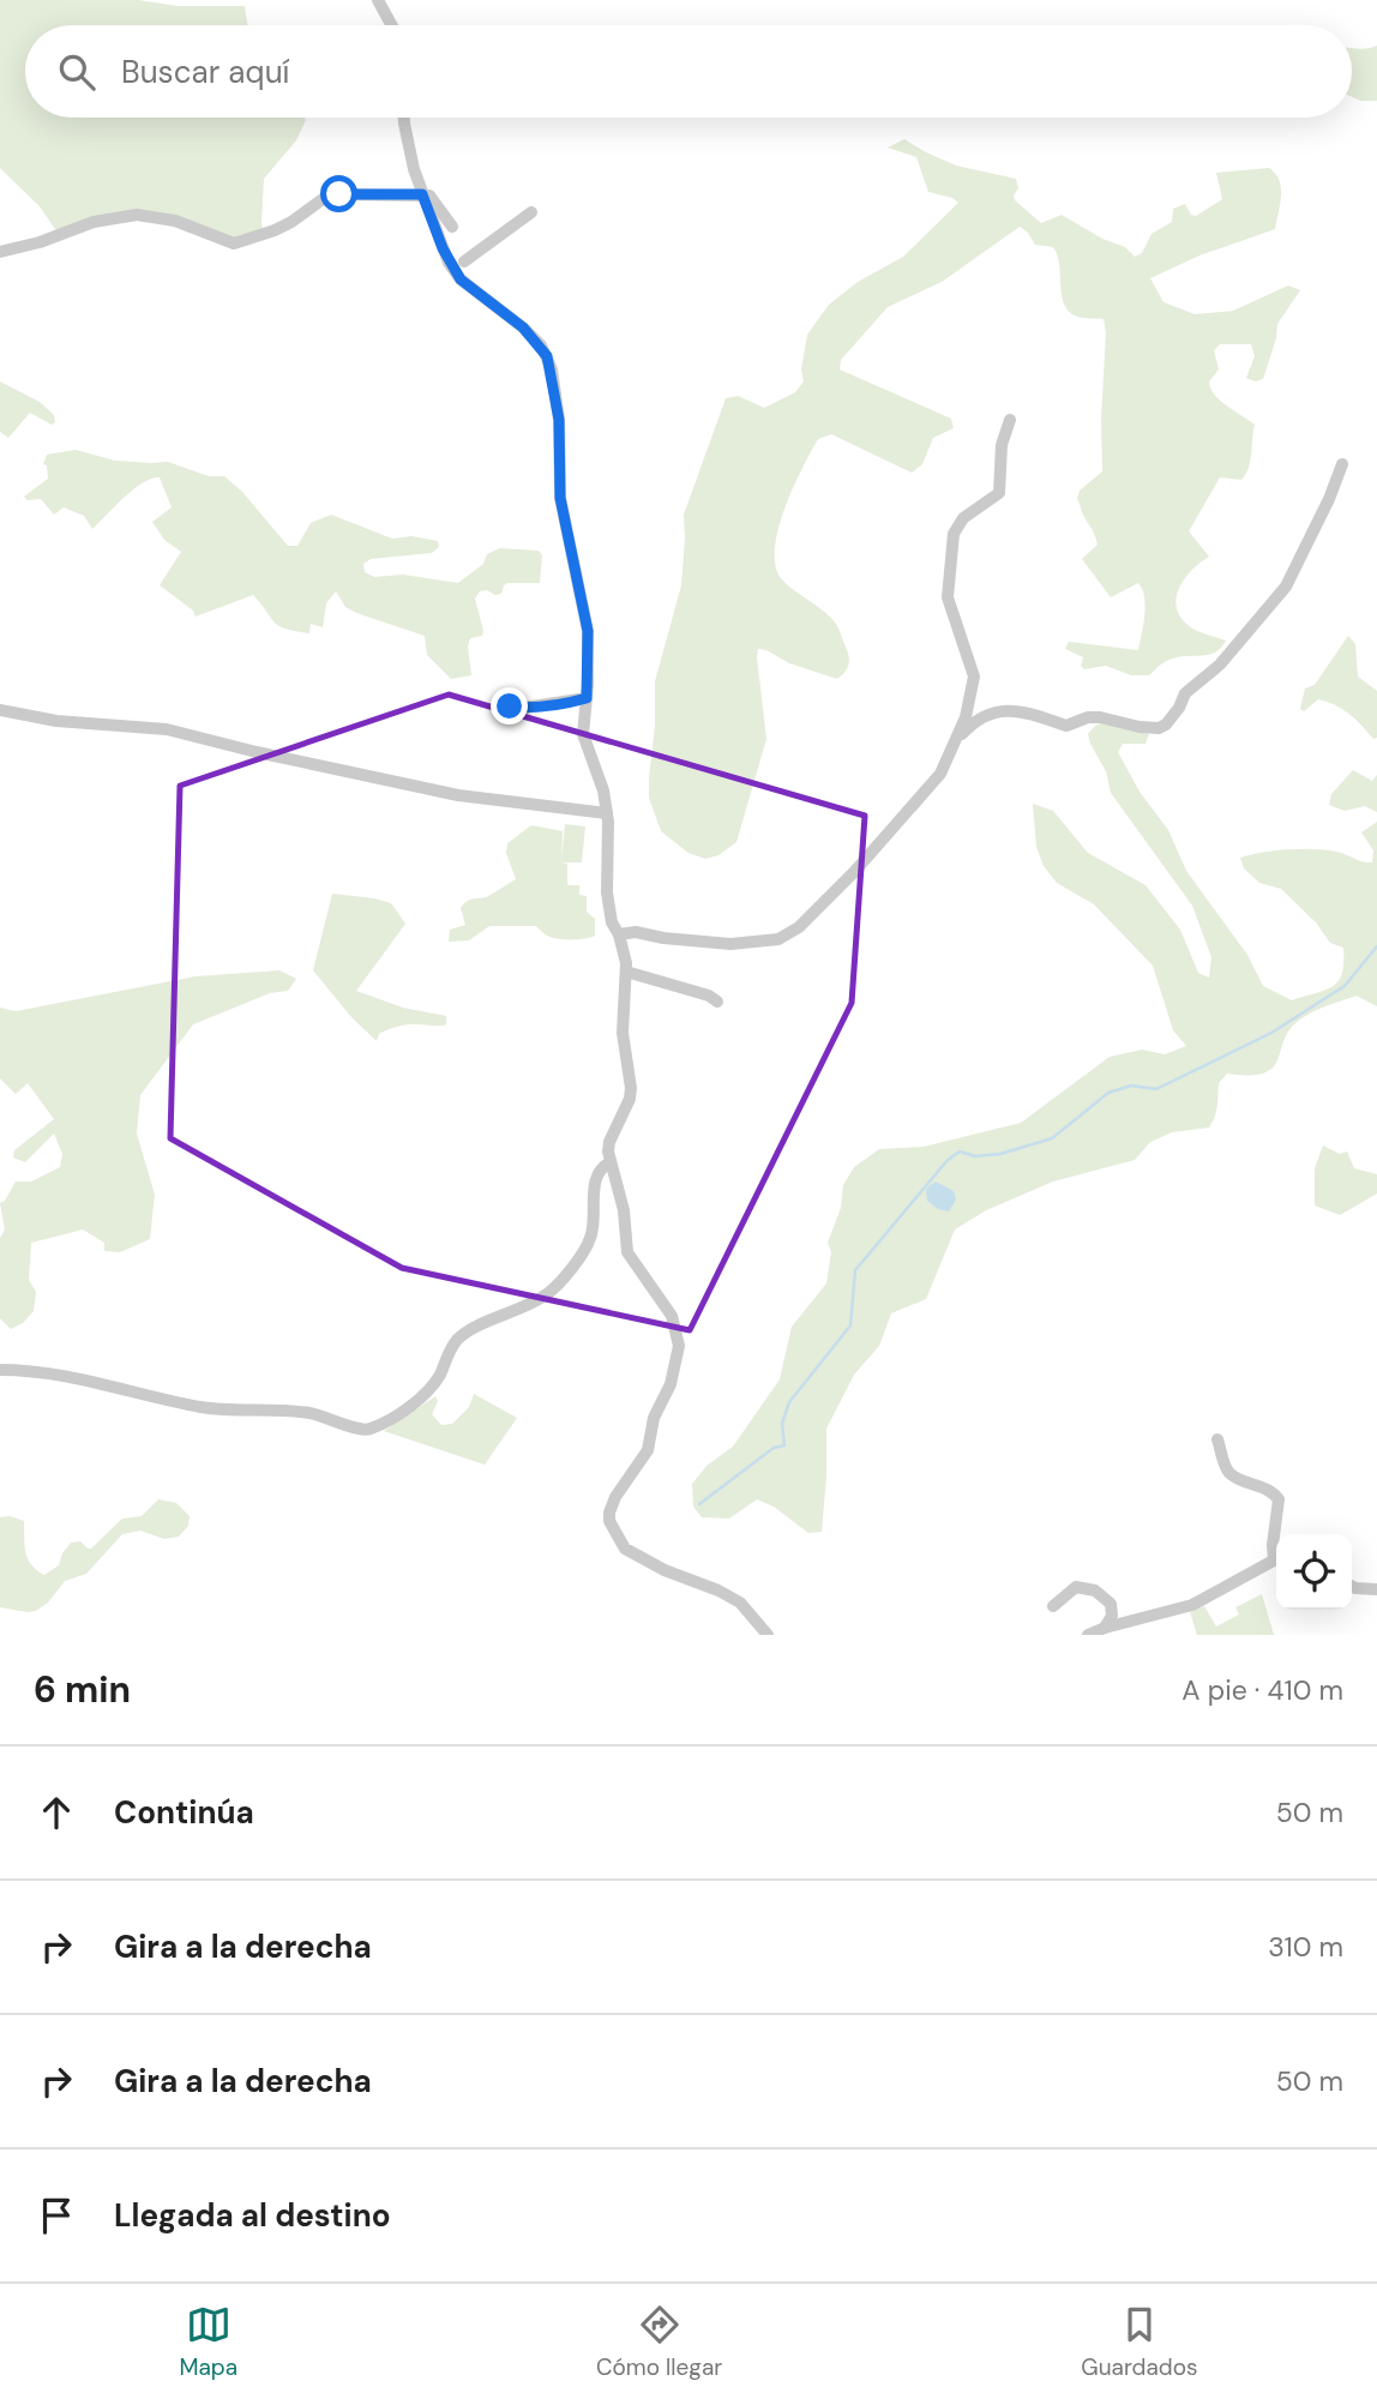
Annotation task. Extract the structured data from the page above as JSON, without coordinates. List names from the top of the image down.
{
  "page": {
    "search": "Buscar aquí",
    "heading": ["6 min", "A pie · 410 m"],
    "list": [
      ["Continúa", "50 m"],
      ["Gira a la derecha", "310 m"],
      ["Gira a la derecha", "50 m"],
      "Llegada al destino"
    ],
    "nav": ["Mapa", "Cómo llegar", "Guardados"]
  }
}
